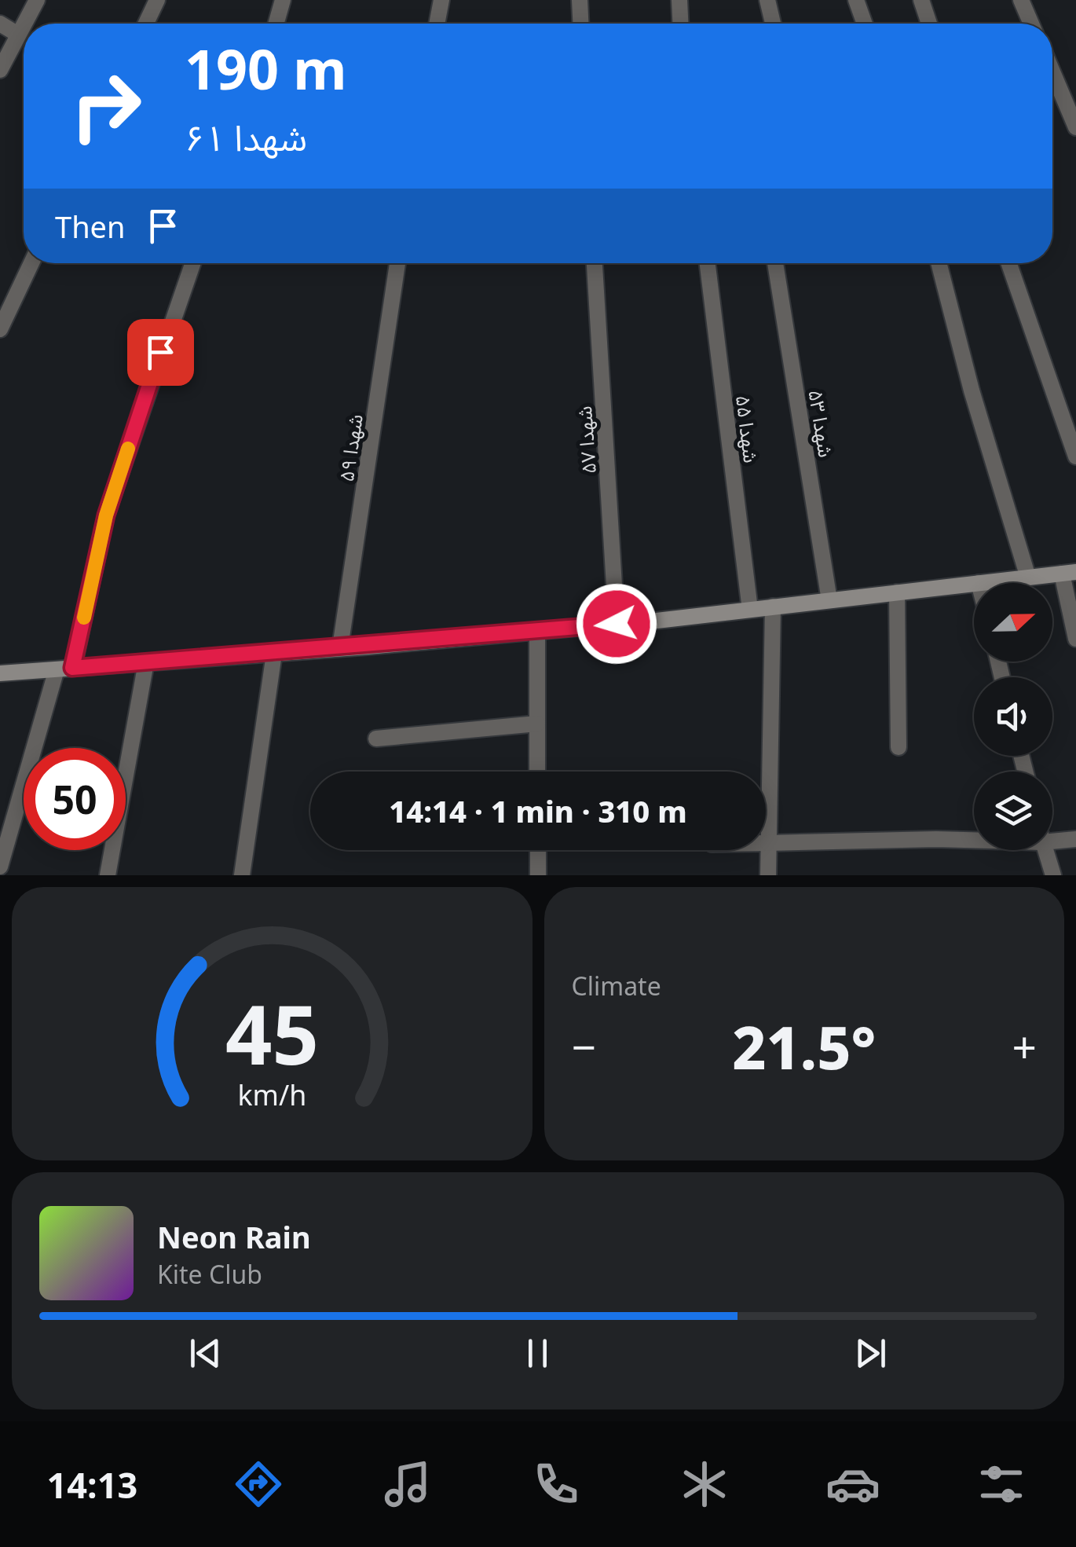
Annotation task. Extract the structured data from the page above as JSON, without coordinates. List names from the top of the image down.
{
  "streets": {
    "street": [
      "شهدا ۵۳",
      "شهدا ۵۵",
      "شهدا ۵۷",
      "شهدا ۵۹"
    ]
  },
  "north": "right",
  "page": {
    "turn": ["190 m", "شهدا ۶۱"],
    "then": "Then",
    "limit": "50",
    "trip": "14:14 · 1 min · 310 m",
    "tile": "Climate",
    "heat": ["−", "21.5°", "+"],
    "song": ["Neon Rain", "Kite Club"],
    "tabs": "14:13",
    "gauge": ["45", "km/h"]
  }
}
